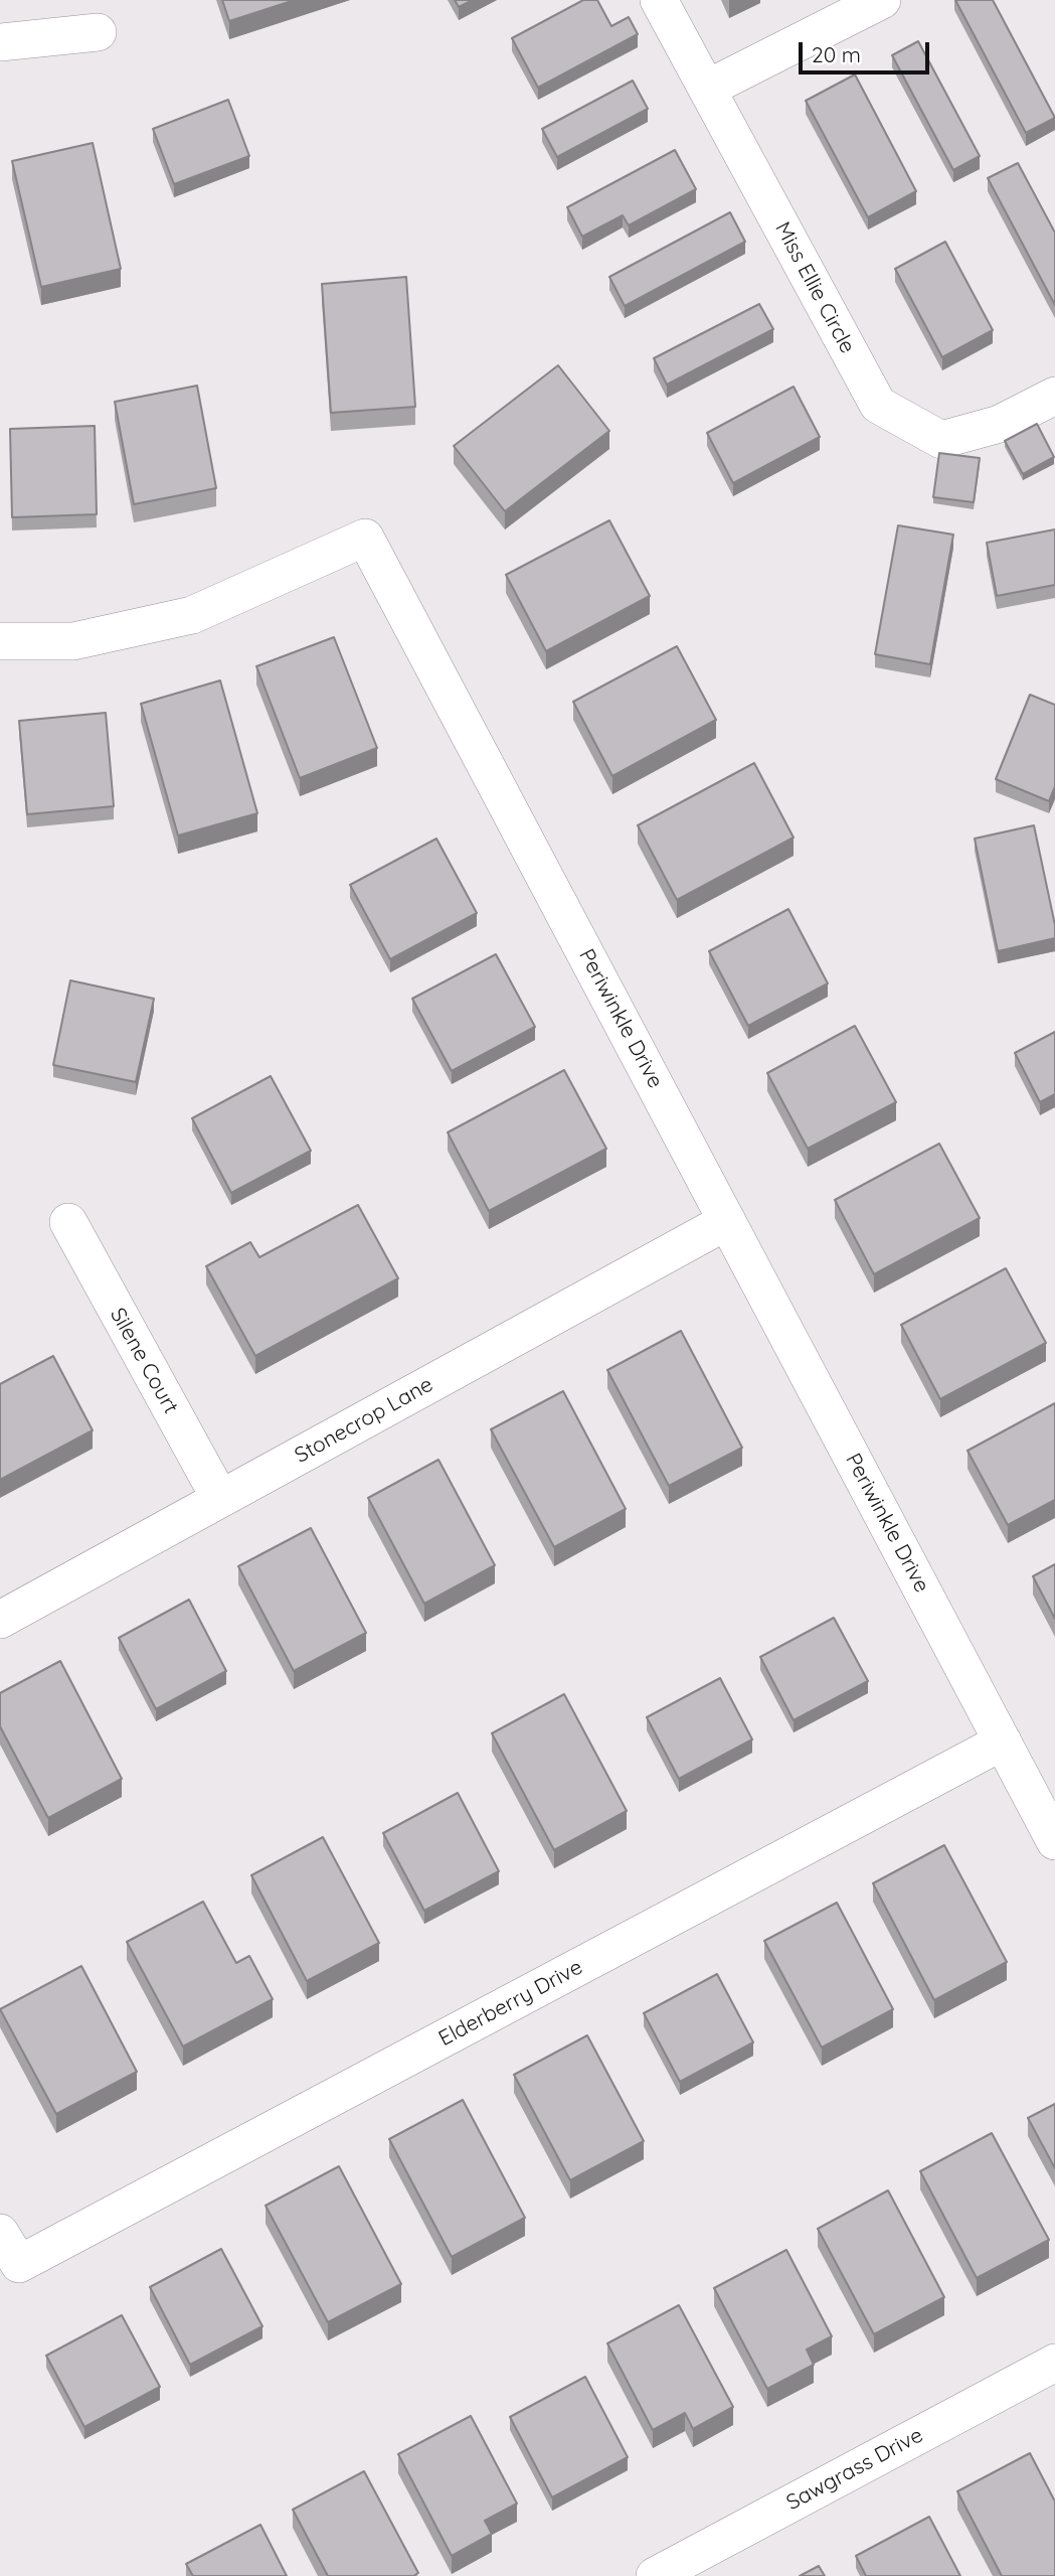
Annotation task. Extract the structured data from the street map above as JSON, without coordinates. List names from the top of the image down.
{
  "streets": {
    "street": [
      "Miss Ellie Circle",
      "Periwinkle Drive",
      "Silene Court",
      "Stonecrop Lane",
      "Elderberry Drive",
      "Sawgrass Drive"
    ]
  },
  "crossings": [
    ["Periwinkle Drive", "Stonecrop Lane"],
    ["Periwinkle Drive", "Elderberry Drive"],
    ["Silene Court", "Stonecrop Lane"]
  ],
  "scale_bar": "20 m"
}
